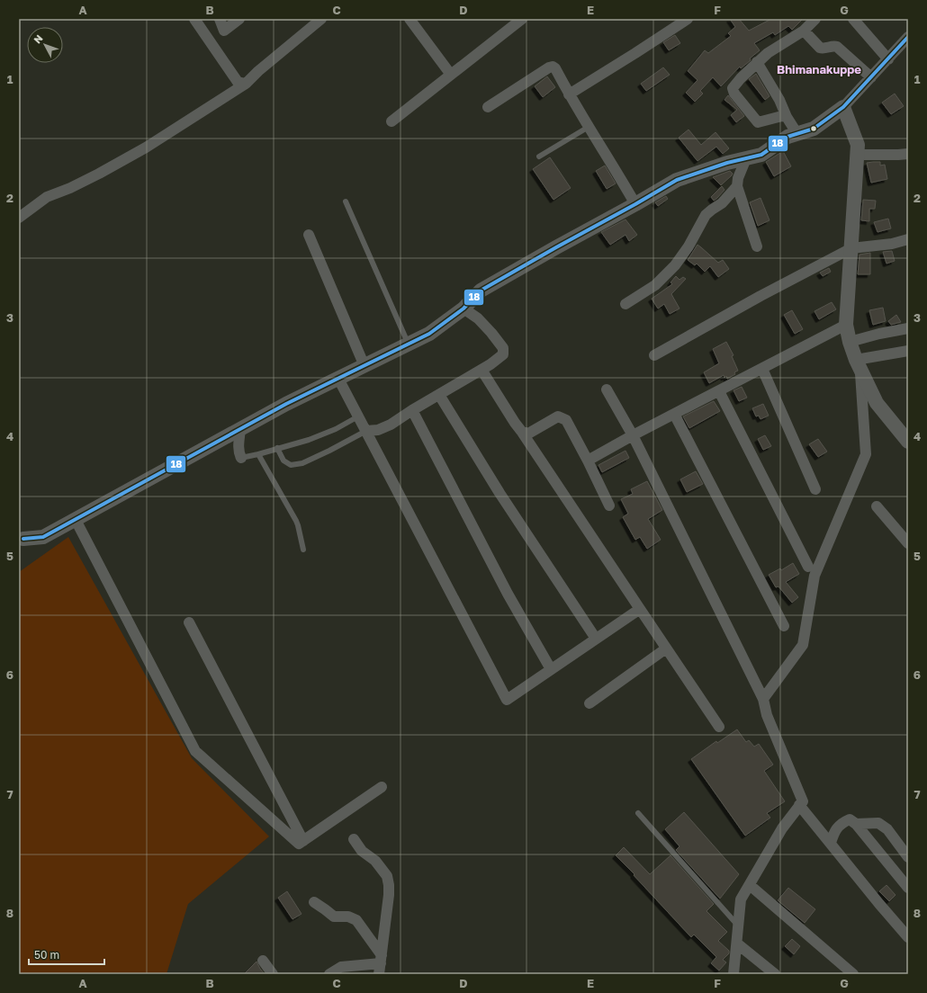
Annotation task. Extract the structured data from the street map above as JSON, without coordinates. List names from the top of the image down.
{
  "districts": ["Bhimanakuppe"],
  "lines": ["transit line 18"],
  "scale_bar": "50 m",
  "north": "top left",
  "grid": {
    "columns": [
      "A",
      "B",
      "C",
      "D",
      "E",
      "F",
      "G"
    ],
    "rows": [
      "1",
      "2",
      "3",
      "4",
      "5",
      "6",
      "7",
      "8"
    ]
  }
}
